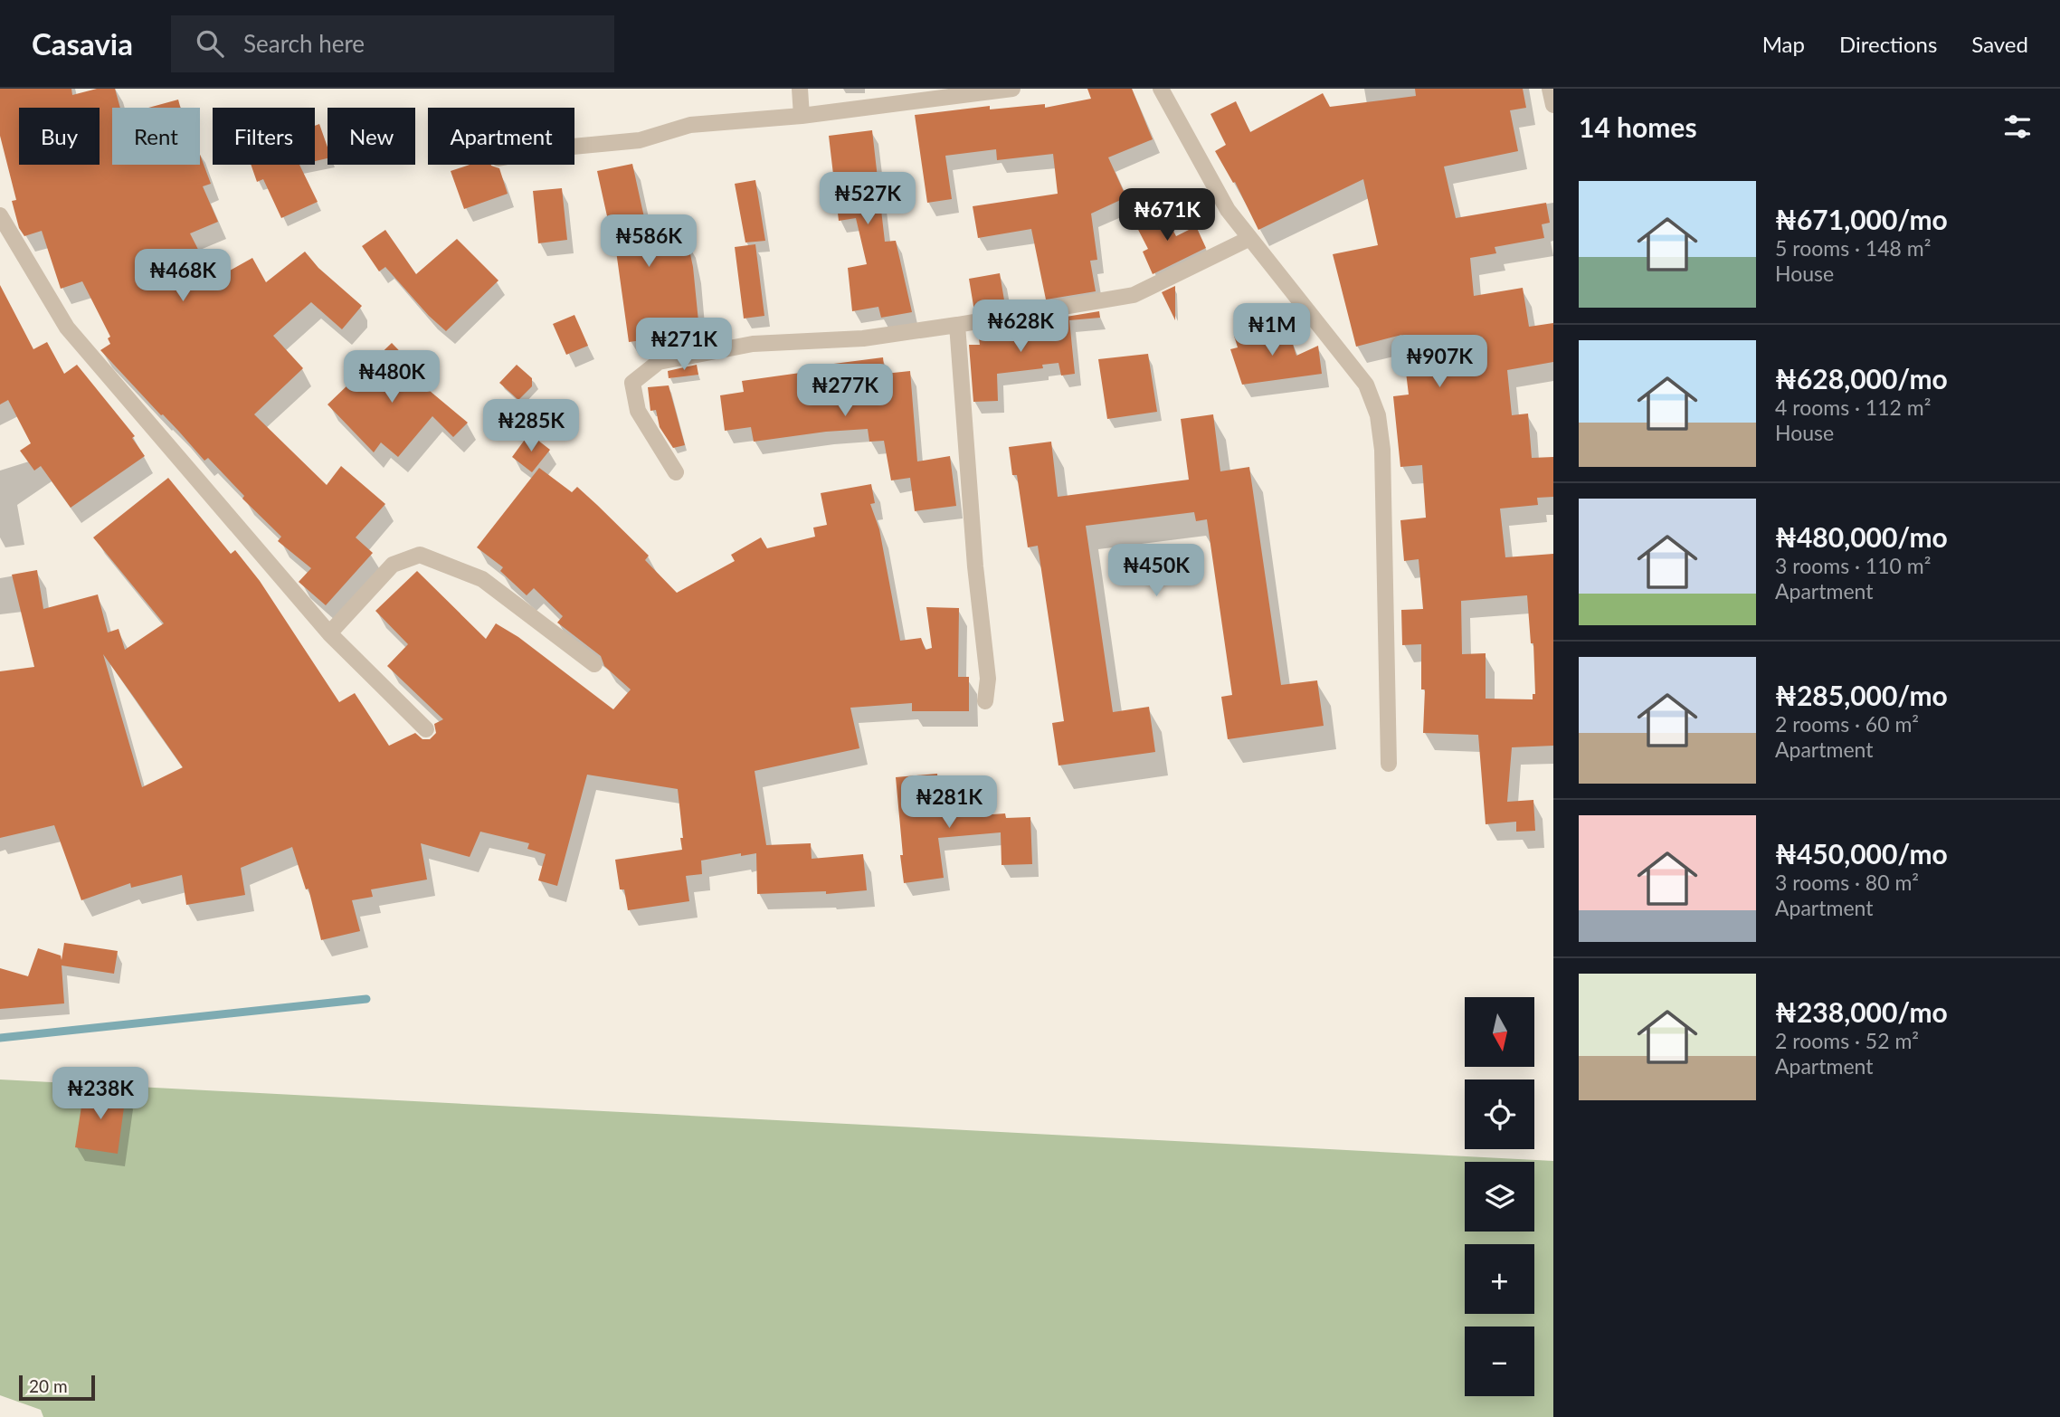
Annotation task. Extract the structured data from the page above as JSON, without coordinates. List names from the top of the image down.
{
  "scale_bar": "20 m",
  "north": "bottom",
  "page": {
    "header": "Casavia",
    "search": "Search here",
    "nav": ["Map", "Directions", "Saved"],
    "heading": "14 homes",
    "chip": [
      "Buy",
      "Rent",
      "Filters",
      "New",
      "Apartment"
    ],
    "list": [
      {
        "name": "₦671,000/mo",
        "note": "5 rooms · 148 m² · House"
      },
      {
        "name": "₦628,000/mo",
        "note": "4 rooms · 112 m² · House"
      },
      {
        "name": "₦480,000/mo",
        "note": "3 rooms · 110 m² · Apartment"
      },
      {
        "name": "₦285,000/mo",
        "note": "2 rooms · 60 m² · Apartment"
      },
      {
        "name": "₦450,000/mo",
        "note": "3 rooms · 80 m² · Apartment"
      },
      {
        "name": "₦238,000/mo",
        "note": "2 rooms · 52 m² · Apartment"
      }
    ],
    "price": [
      "₦527K",
      "₦671K",
      "₦586K",
      "₦468K",
      "₦628K",
      "₦1M",
      "₦271K",
      "₦907K",
      "₦480K",
      "₦277K",
      "₦285K",
      "₦450K",
      "₦281K",
      "₦238K"
    ],
    "map_buttons": ["+", "−"],
    "scale": "20 m"
  }
}
